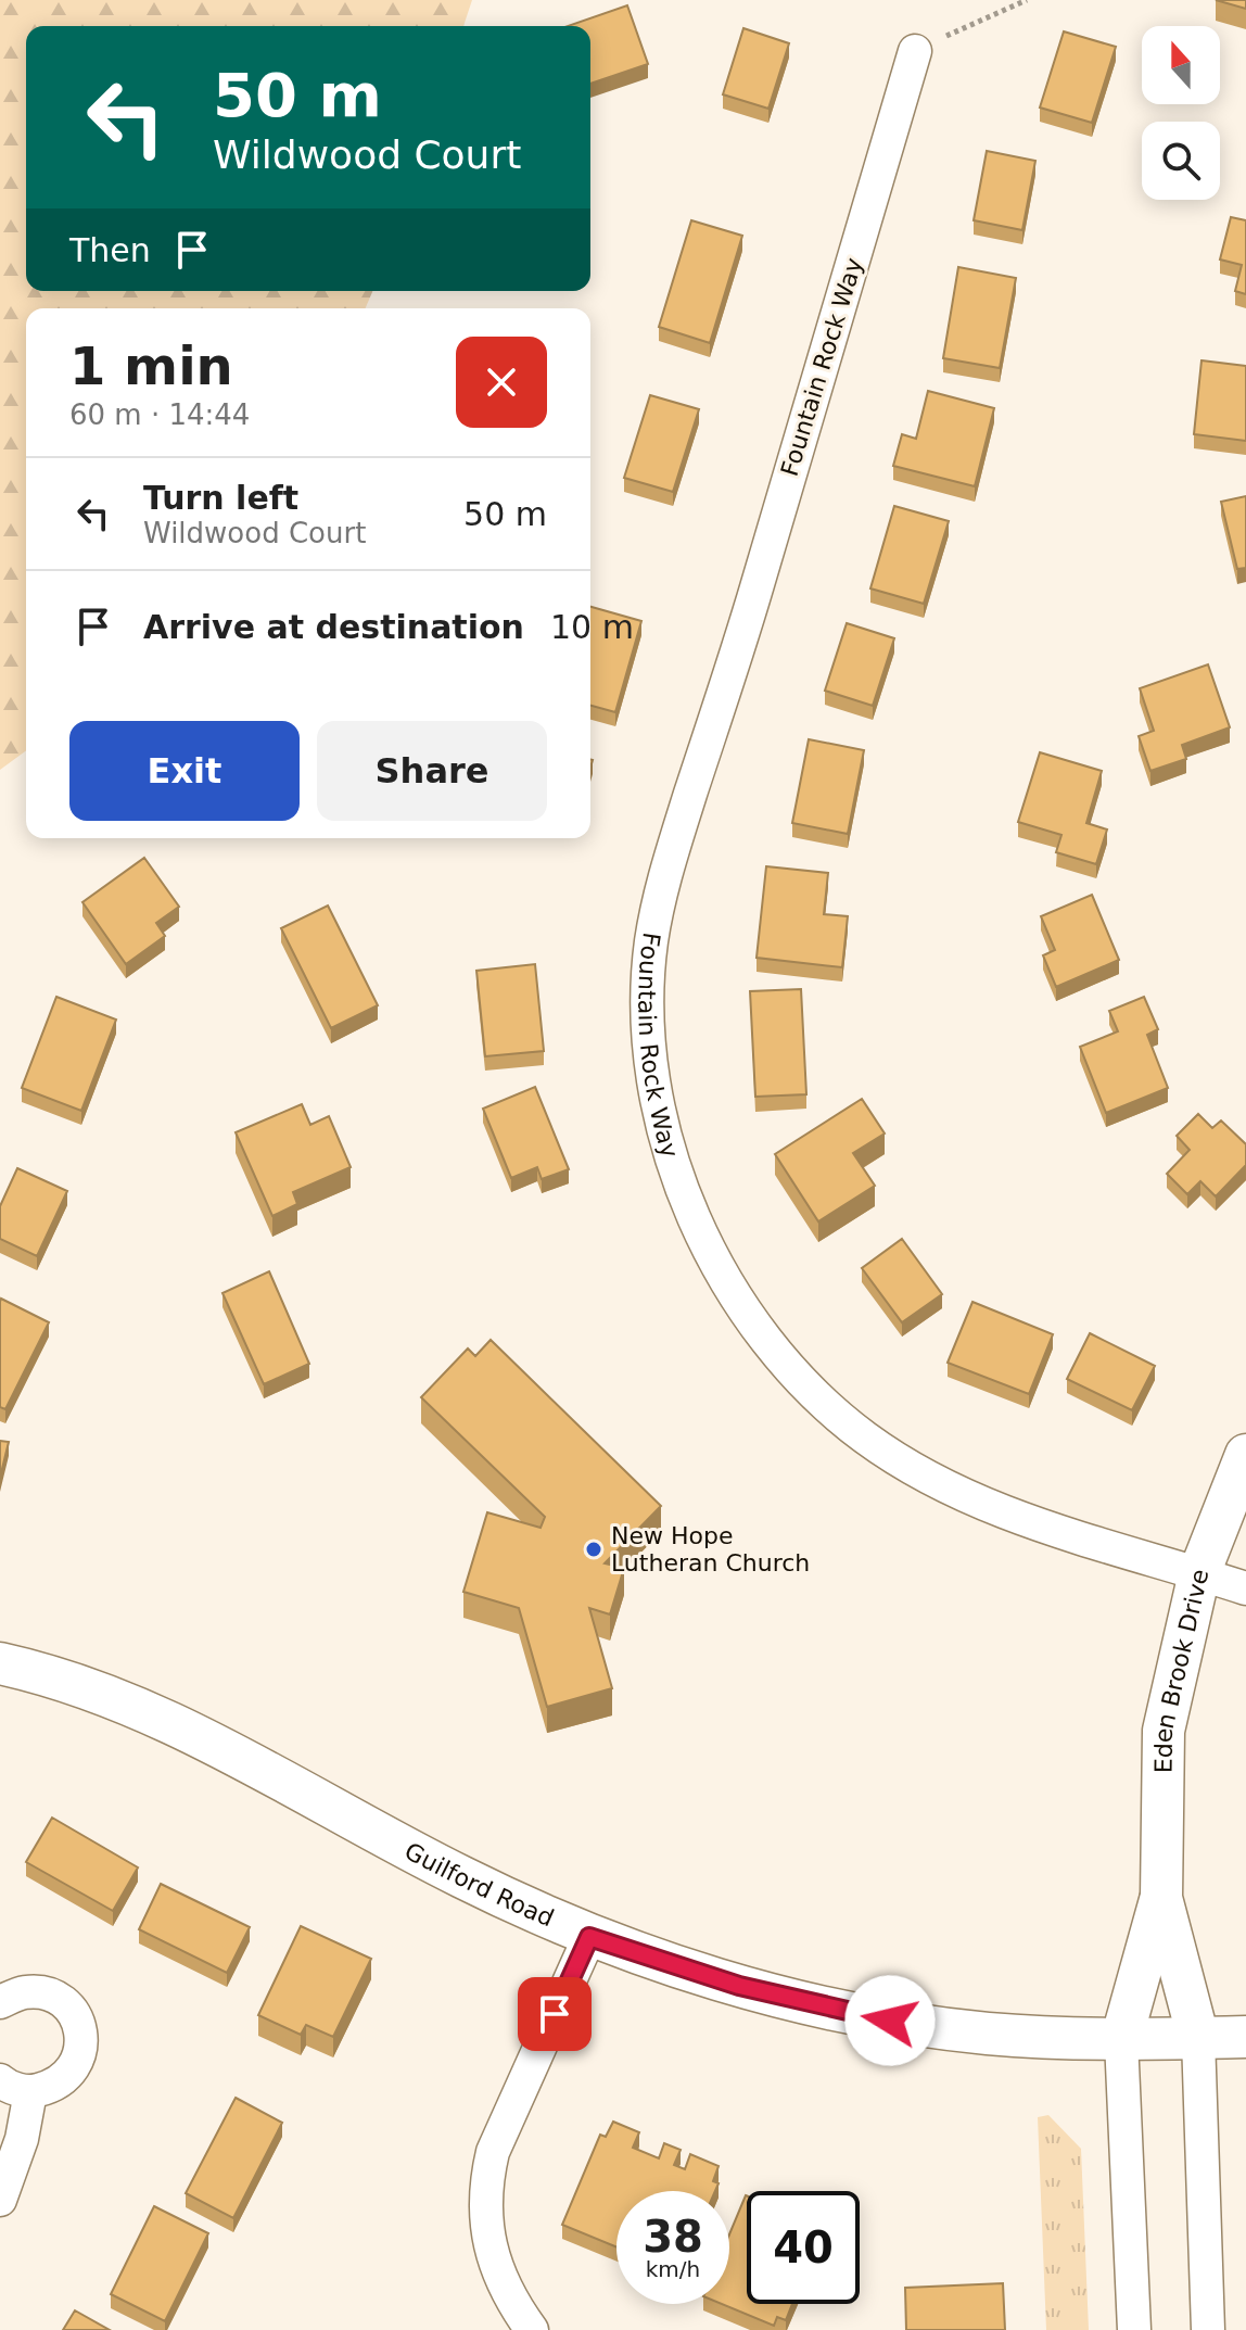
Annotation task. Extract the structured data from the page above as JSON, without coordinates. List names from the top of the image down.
{
  "streets": {
    "street": ["Fountain Rock Way", "Eden Brook Drive", "Guilford Road"]
  },
  "crossings": [
    ["Fountain Rock Way", "Eden Brook Drive"],
    ["Eden Brook Drive", "Guilford Road"]
  ],
  "places": ["New Hope Lutheran Church"],
  "north": "top",
  "page": {
    "turn": ["50 m", "Wildwood Court"],
    "then": "Then",
    "heading": ["1 min", "60 m · 14:44"],
    "list": [
      {
        "name": "Turn left",
        "note": "Wildwood Court",
        "value": "50 m"
      },
      {
        "name": "Arrive at destination",
        "value": "10 m"
      }
    ],
    "buttons": ["Exit", "Share"],
    "speed": "38 km/h",
    "limit": "40"
  }
}
